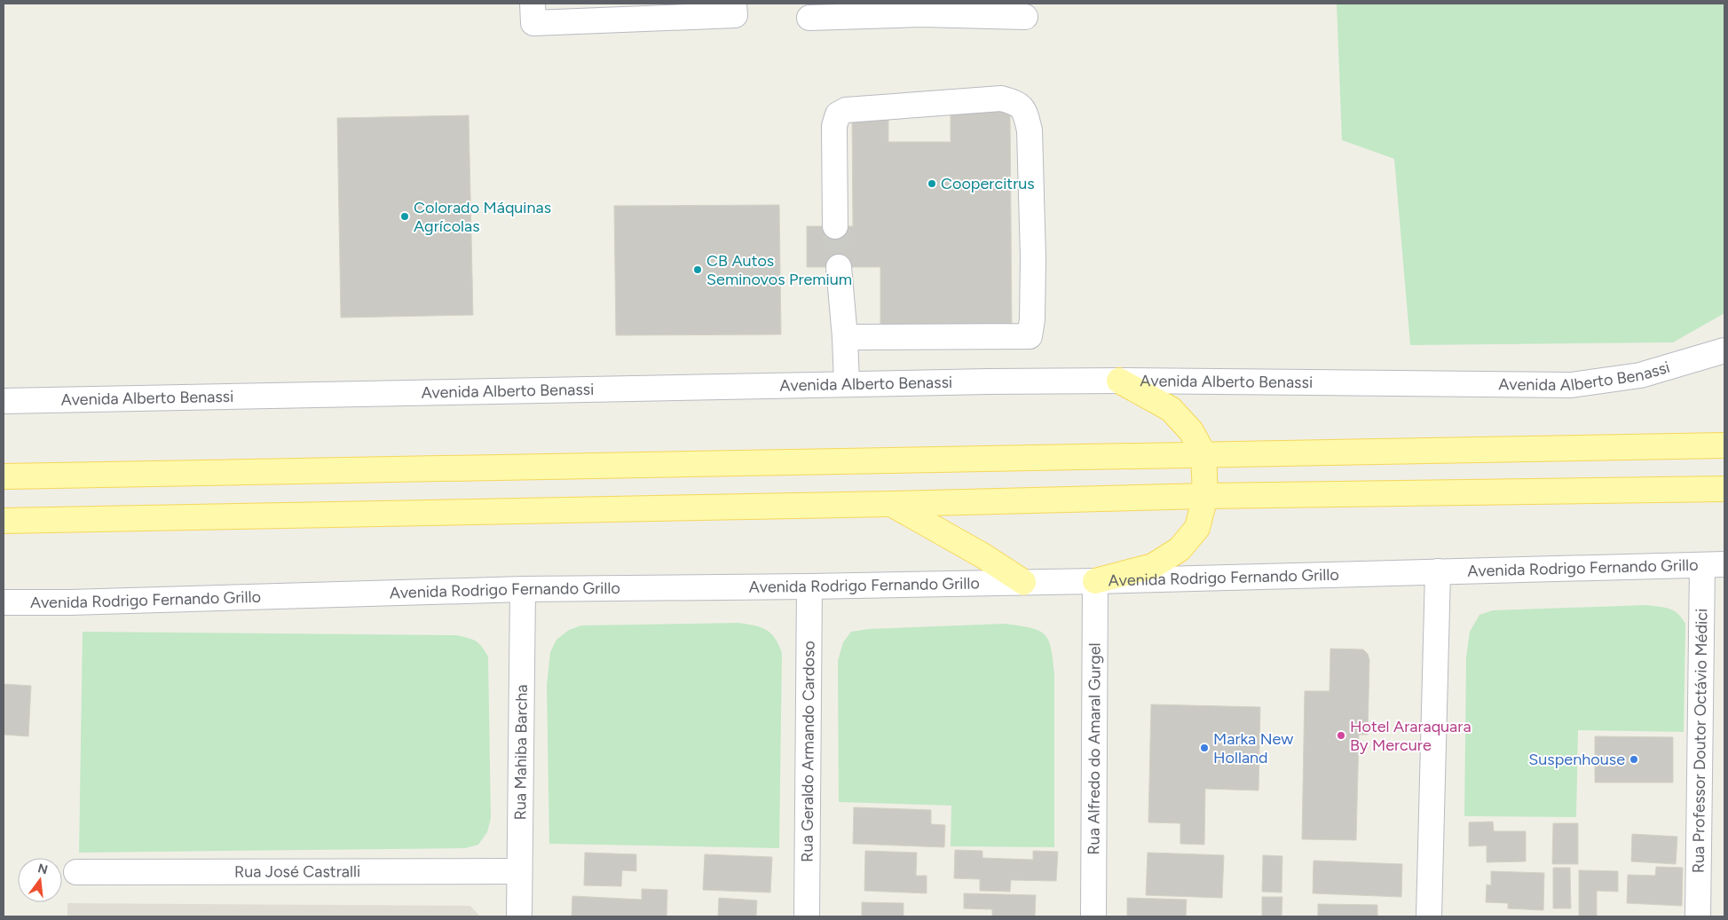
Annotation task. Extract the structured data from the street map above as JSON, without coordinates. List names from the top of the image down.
{
  "streets": {
    "street": [
      "Avenida Alberto Benassi",
      "Avenida Rodrigo Fernando Grillo",
      "Rua Professor Doutor Octávio Médici",
      "Rua Alfredo do Amaral Gurgel",
      "Rua Geraldo Armando Cardoso",
      "Rua Mahiba Barcha",
      "Rua José Castralli"
    ]
  },
  "crossings": [
    ["Avenida Rodrigo Fernando Grillo", "Rua Professor Doutor Octávio Médici"],
    ["Avenida Rodrigo Fernando Grillo", "Rua Alfredo do Amaral Gurgel"],
    ["Avenida Rodrigo Fernando Grillo", "Rua Geraldo Armando Cardoso"],
    ["Avenida Rodrigo Fernando Grillo", "Rua Mahiba Barcha"],
    ["Rua Mahiba Barcha", "Rua José Castralli"]
  ],
  "places": [
    "Coopercitrus",
    "Colorado Máquinas Agrícolas",
    "CB Autos Seminovos Premium",
    "Hotel Araraquara By Mercure",
    "Marka New Holland",
    "Suspenhouse"
  ],
  "north": "top"
}
